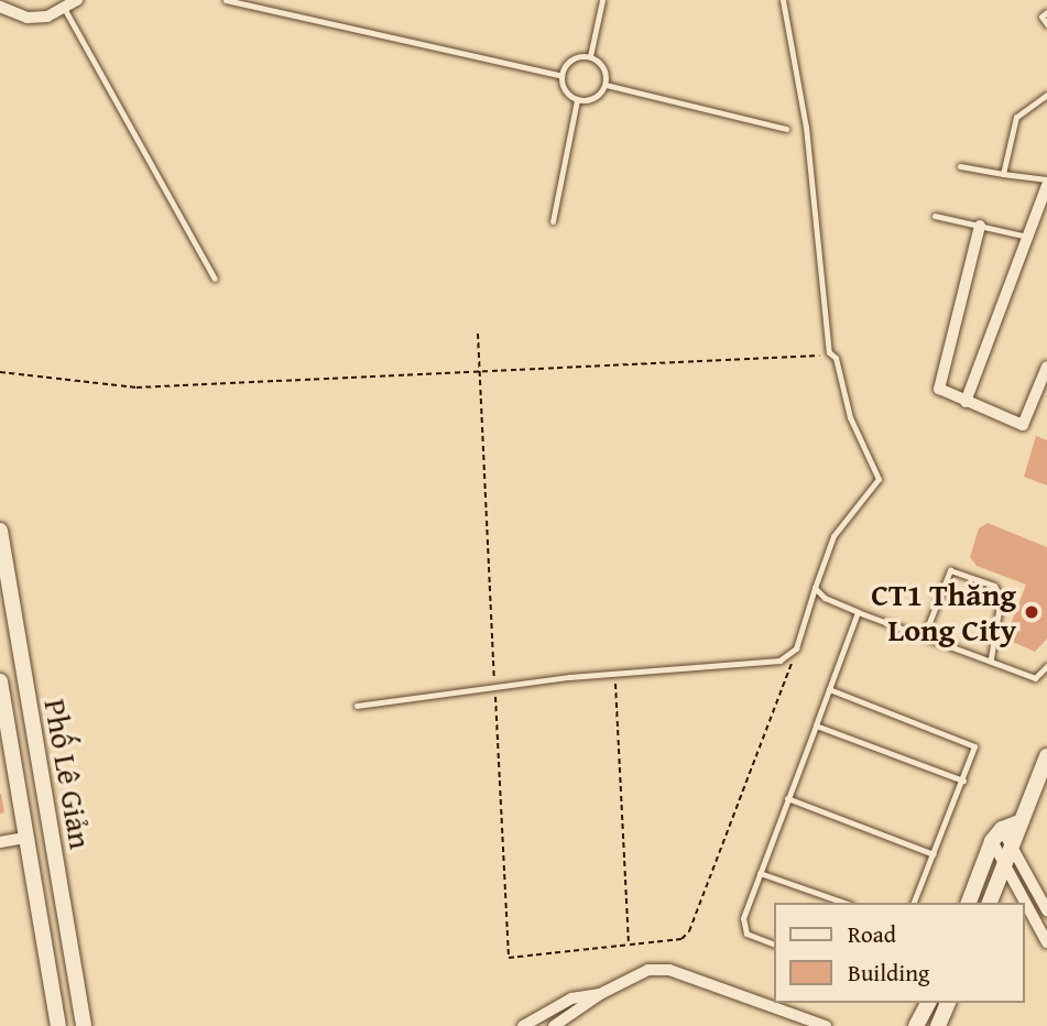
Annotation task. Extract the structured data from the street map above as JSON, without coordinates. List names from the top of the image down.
{
  "streets": {
    "main road": ["Phố Lê Giản"]
  },
  "places": ["CT1 Thăng Long City"],
  "legend": ["Road", "Building"]
}
